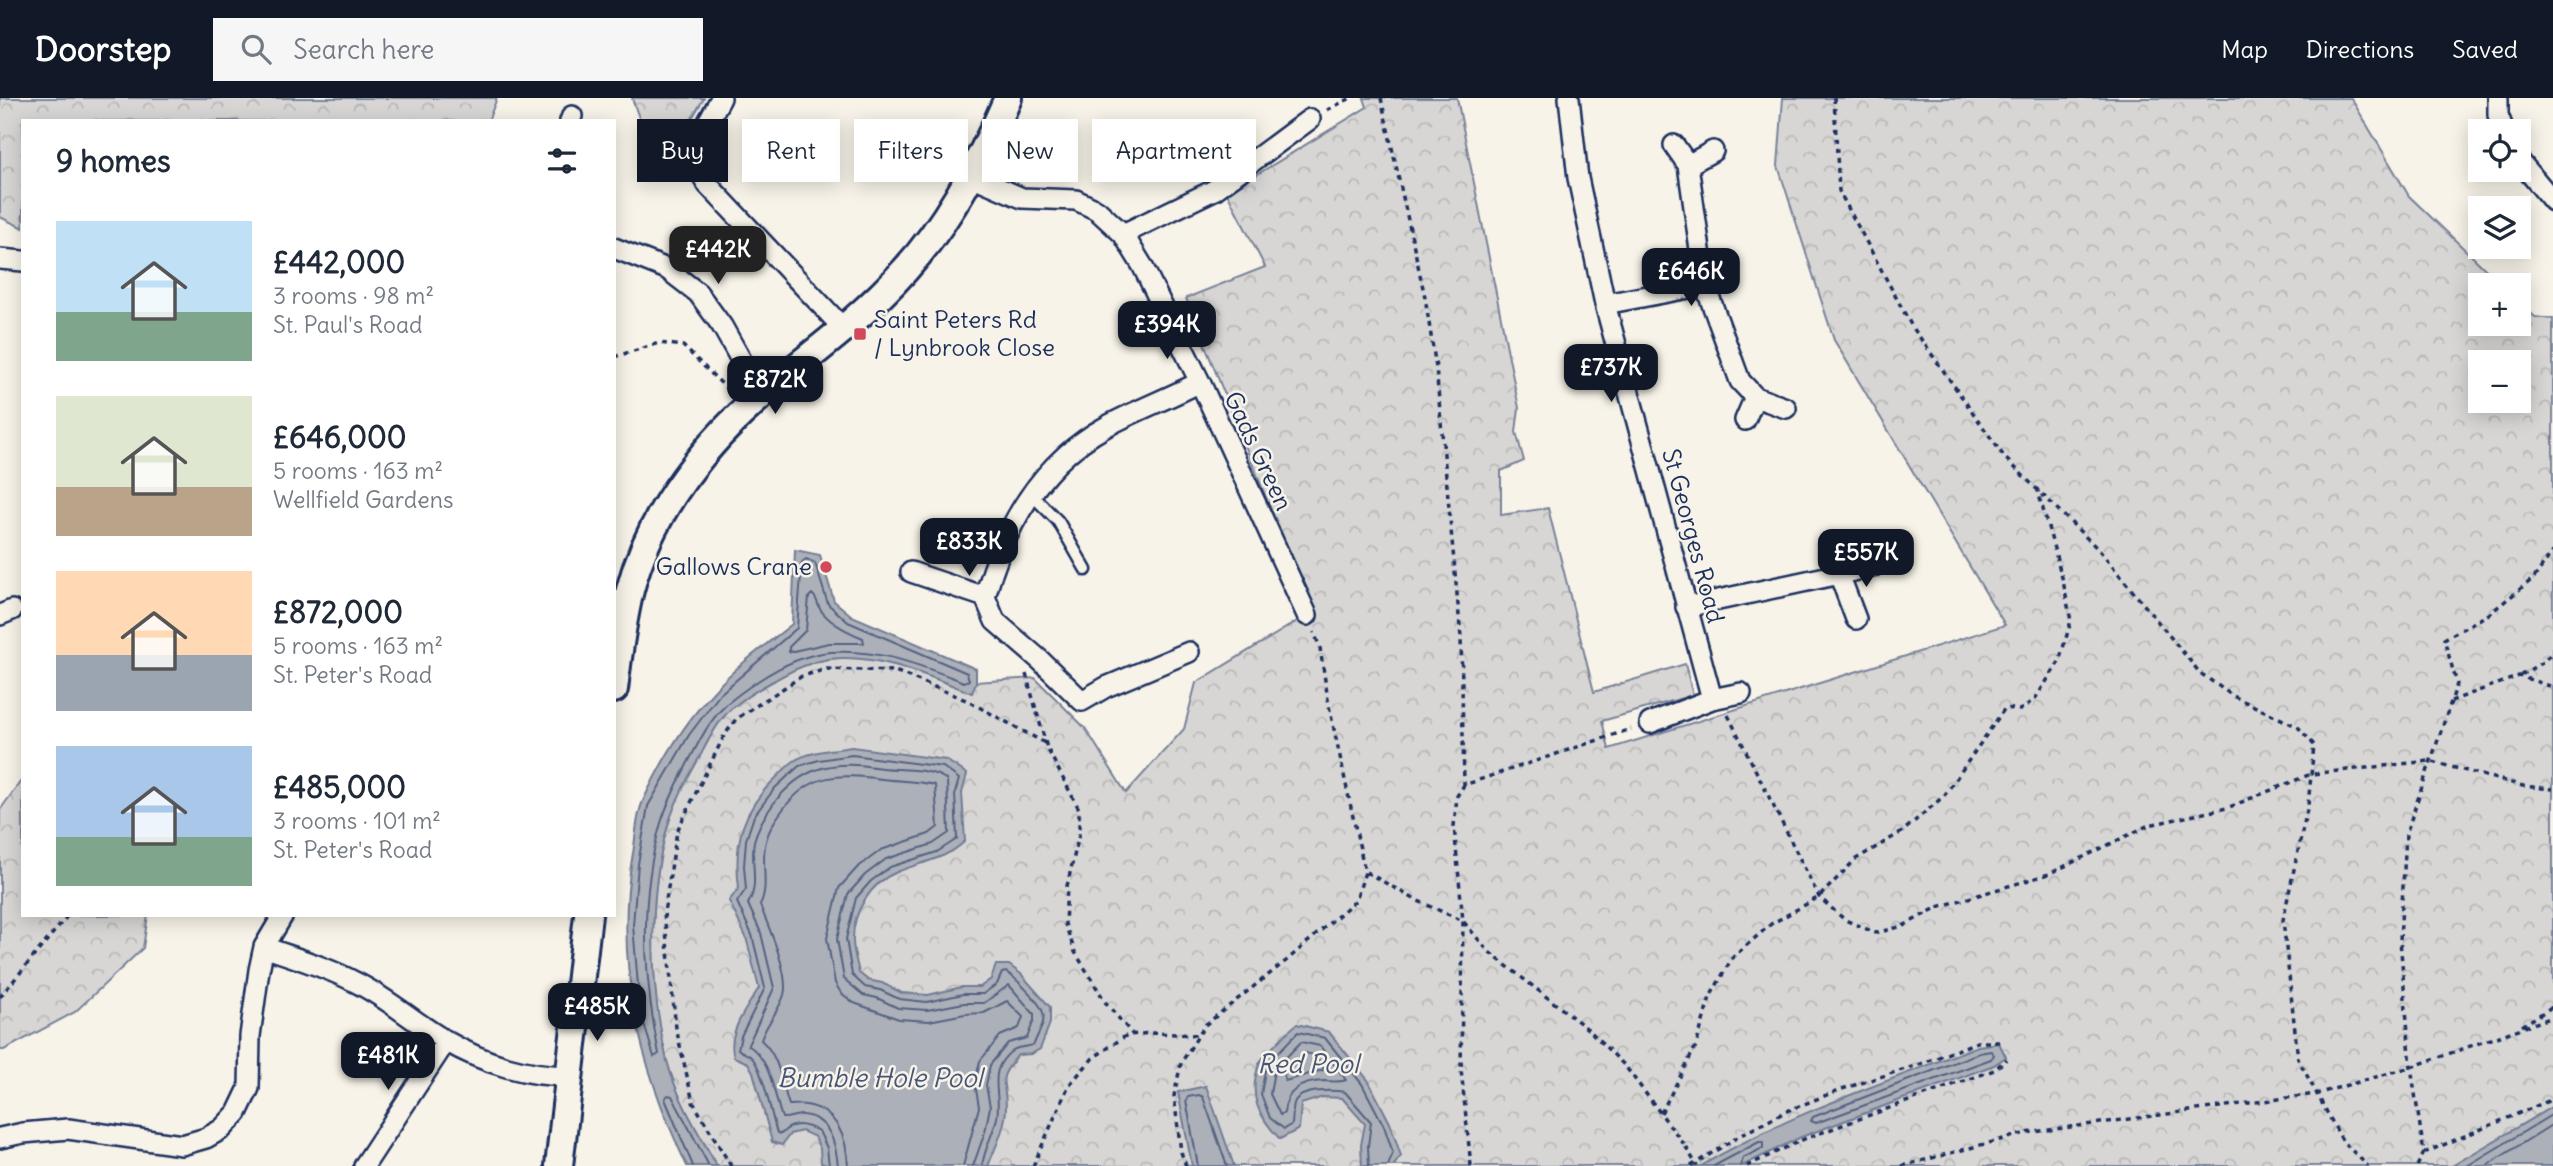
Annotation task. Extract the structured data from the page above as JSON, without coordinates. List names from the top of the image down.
{
  "streets": {
    "street": ["Gads Green", "St Georges Road"]
  },
  "water": ["Red Pool", "Bumble Hole Pool"],
  "places": {
    "transit": ["Saint Peters Rd / Lynbrook Close"],
    "other": ["Gallows Crane"]
  },
  "page": {
    "header": "Doorstep",
    "search": "Search here",
    "nav": ["Map", "Directions", "Saved"],
    "map_buttons": ["+", "−"],
    "chip": [
      "Buy",
      "Rent",
      "Filters",
      "New",
      "Apartment"
    ],
    "heading": "9 homes",
    "list": [
      {
        "name": "£442,000",
        "note": "3 rooms · 98 m² · St. Paul's Road"
      },
      {
        "name": "£646,000",
        "note": "5 rooms · 163 m² · Wellfield Gardens"
      },
      {
        "name": "£872,000",
        "note": "5 rooms · 163 m² · St. Peter's Road"
      },
      {
        "name": "£485,000",
        "note": "3 rooms · 101 m² · St. Peter's Road"
      }
    ],
    "price": [
      "£442K",
      "£646K",
      "£394K",
      "£737K",
      "£872K",
      "£833K",
      "£557K",
      "£485K",
      "£481K"
    ]
  }
}
